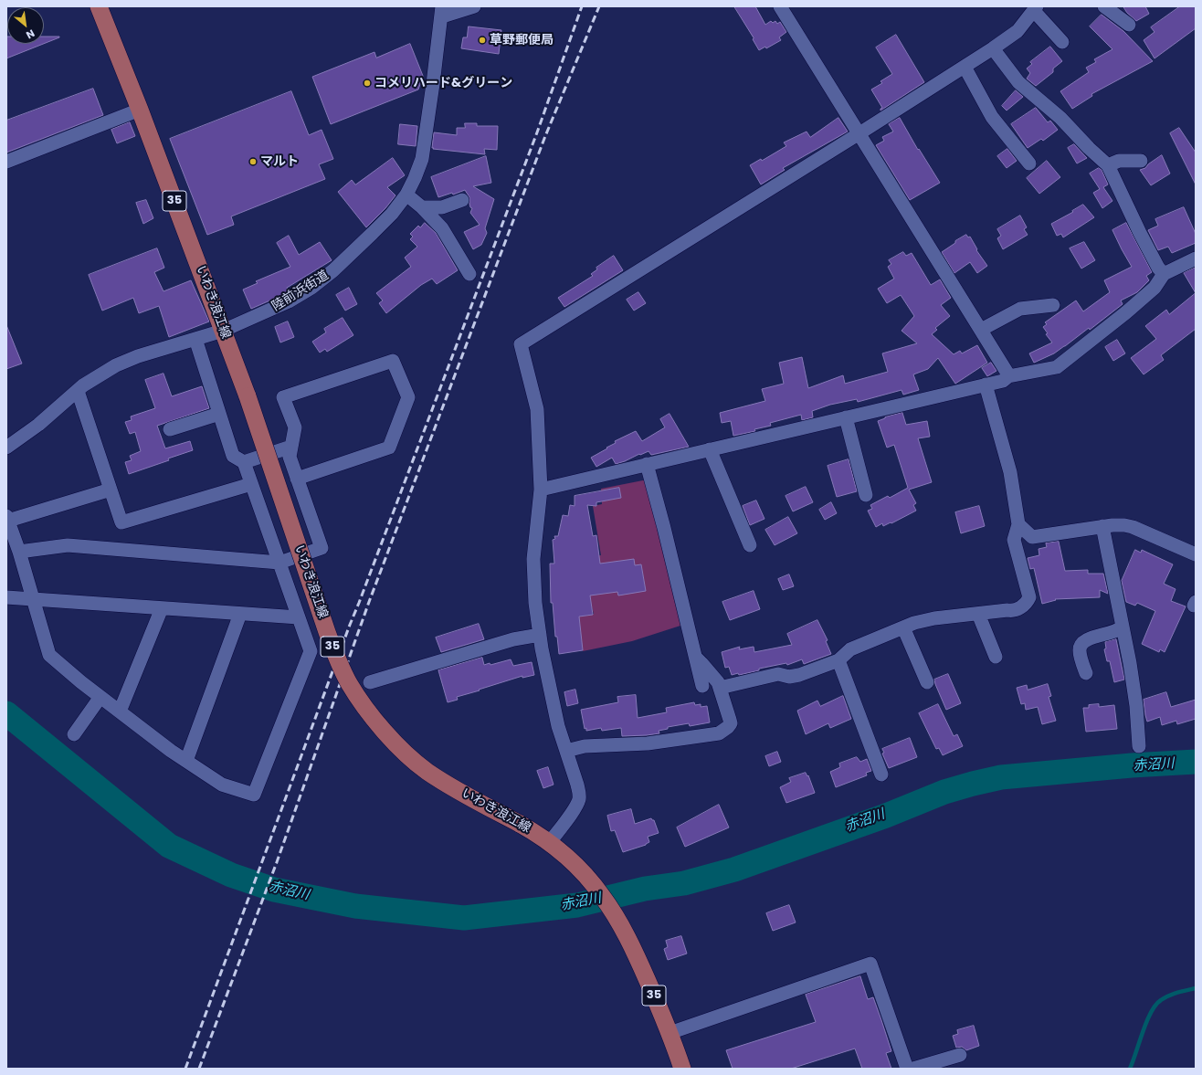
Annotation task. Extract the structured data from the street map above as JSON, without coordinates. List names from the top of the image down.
{
  "streets": {
    "main road": ["35", "いわき浪江線"],
    "street": ["陸前浜街道"]
  },
  "crossings": [
    ["陸前浜街道", "いわき浪江線"]
  ],
  "water": ["赤沼川"],
  "places": ["草野郵便局", "コメリハード&グリーン", "マルト"],
  "north": "bottom right"
}
